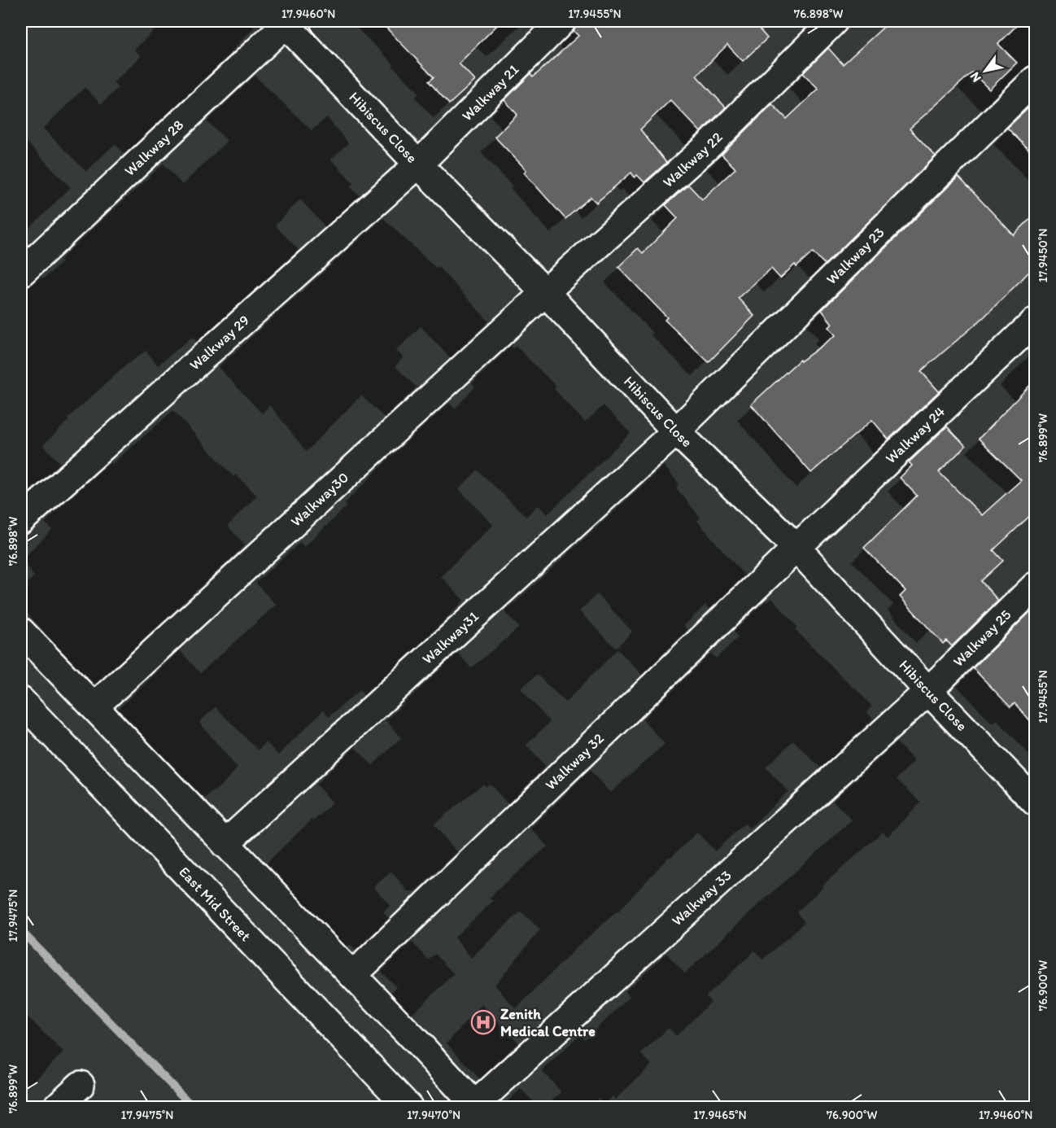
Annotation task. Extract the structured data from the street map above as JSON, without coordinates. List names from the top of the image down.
{
  "streets": {
    "street": [
      "Walkway 21",
      "Hibiscus Close",
      "Walkway 28",
      "Walkway 22",
      "Walkway 23",
      "Walkway 29",
      "Walkway 24",
      "Walkway30",
      "Walkway31",
      "Walkway 25",
      "Walkway 32",
      "Walkway 33",
      "East Mid Street"
    ]
  },
  "crossings": [
    ["Walkway 21", "Hibiscus Close"],
    ["Walkway 21", "Walkway 29"],
    ["Hibiscus Close", "Walkway 28"],
    ["Hibiscus Close", "Walkway 22"],
    ["Hibiscus Close", "Walkway 23"],
    ["Hibiscus Close", "Walkway 29"],
    ["Hibiscus Close", "Walkway 24"],
    ["Hibiscus Close", "Walkway30"],
    ["Hibiscus Close", "Walkway31"],
    ["Hibiscus Close", "Walkway 25"],
    ["Hibiscus Close", "Walkway 32"],
    ["Hibiscus Close", "Walkway 33"],
    ["Walkway 22", "Walkway30"],
    ["Walkway 23", "Walkway31"],
    ["Walkway 24", "Walkway 32"],
    ["Walkway 25", "Walkway 33"]
  ],
  "places": {
    "hospital": ["Zenith Medical Centre"]
  },
  "north": "bottom left",
  "coordinates": [
    "17.9460°N",
    "17.9455°N",
    "76.898°W",
    "17.9450°N",
    "76.899°W",
    "17.9475°N",
    "76.900°W",
    "17.9470°N",
    "17.9465°N"
  ]
}
